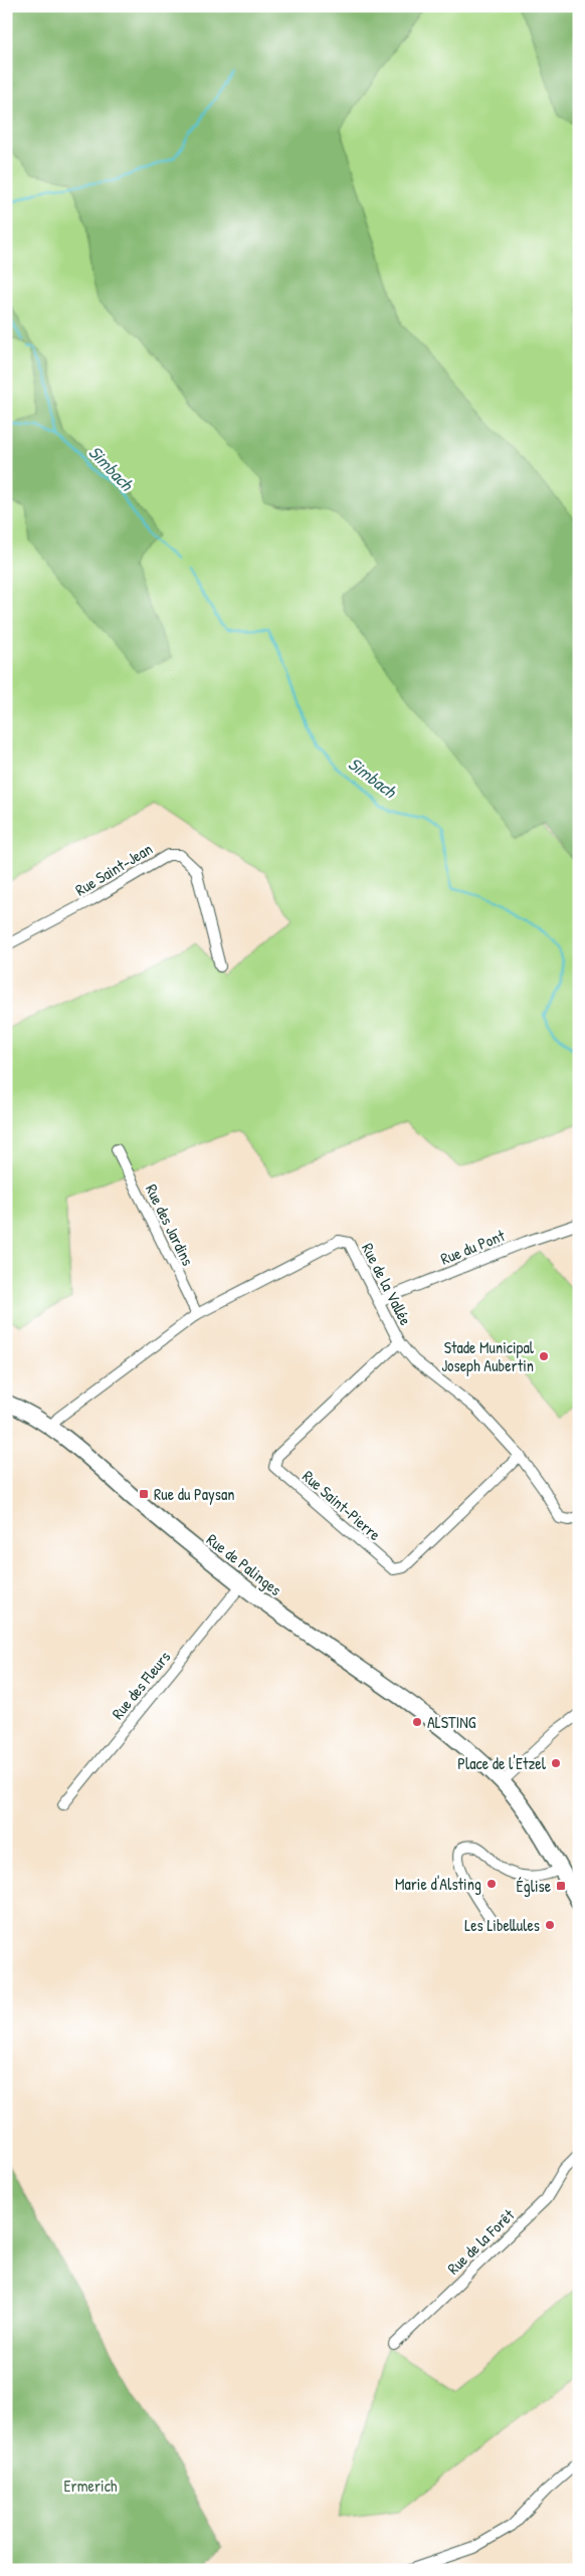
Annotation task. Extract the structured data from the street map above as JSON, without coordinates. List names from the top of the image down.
{
  "streets": {
    "main road": ["Rue de Palinges"],
    "street": [
      "Rue Saint-Jean",
      "Rue des Jardins",
      "Rue du Pont",
      "Rue de la Vallée",
      "Rue Saint-Pierre",
      "Rue des Fleurs",
      "Rue de la Forêt"
    ]
  },
  "crossings": [
    ["Rue des Jardins", "Rue de la Vallée"],
    ["Rue du Pont", "Rue de la Vallée"],
    ["Rue de la Vallée", "Rue Saint-Pierre"],
    ["Rue de la Vallée", "Rue de Palinges"],
    ["Rue de Palinges", "Rue des Fleurs"]
  ],
  "water": ["Simbach"],
  "parks": ["Ermerich"],
  "places": {
    "other": [
      "Stade Municipal Joseph Aubertin",
      "ALSTING",
      "Place de l'Etzel",
      "Marie d'Alsting",
      "Les Libellules"
    ],
    "transit": ["Rue du Paysan", "Église"]
  }
}
